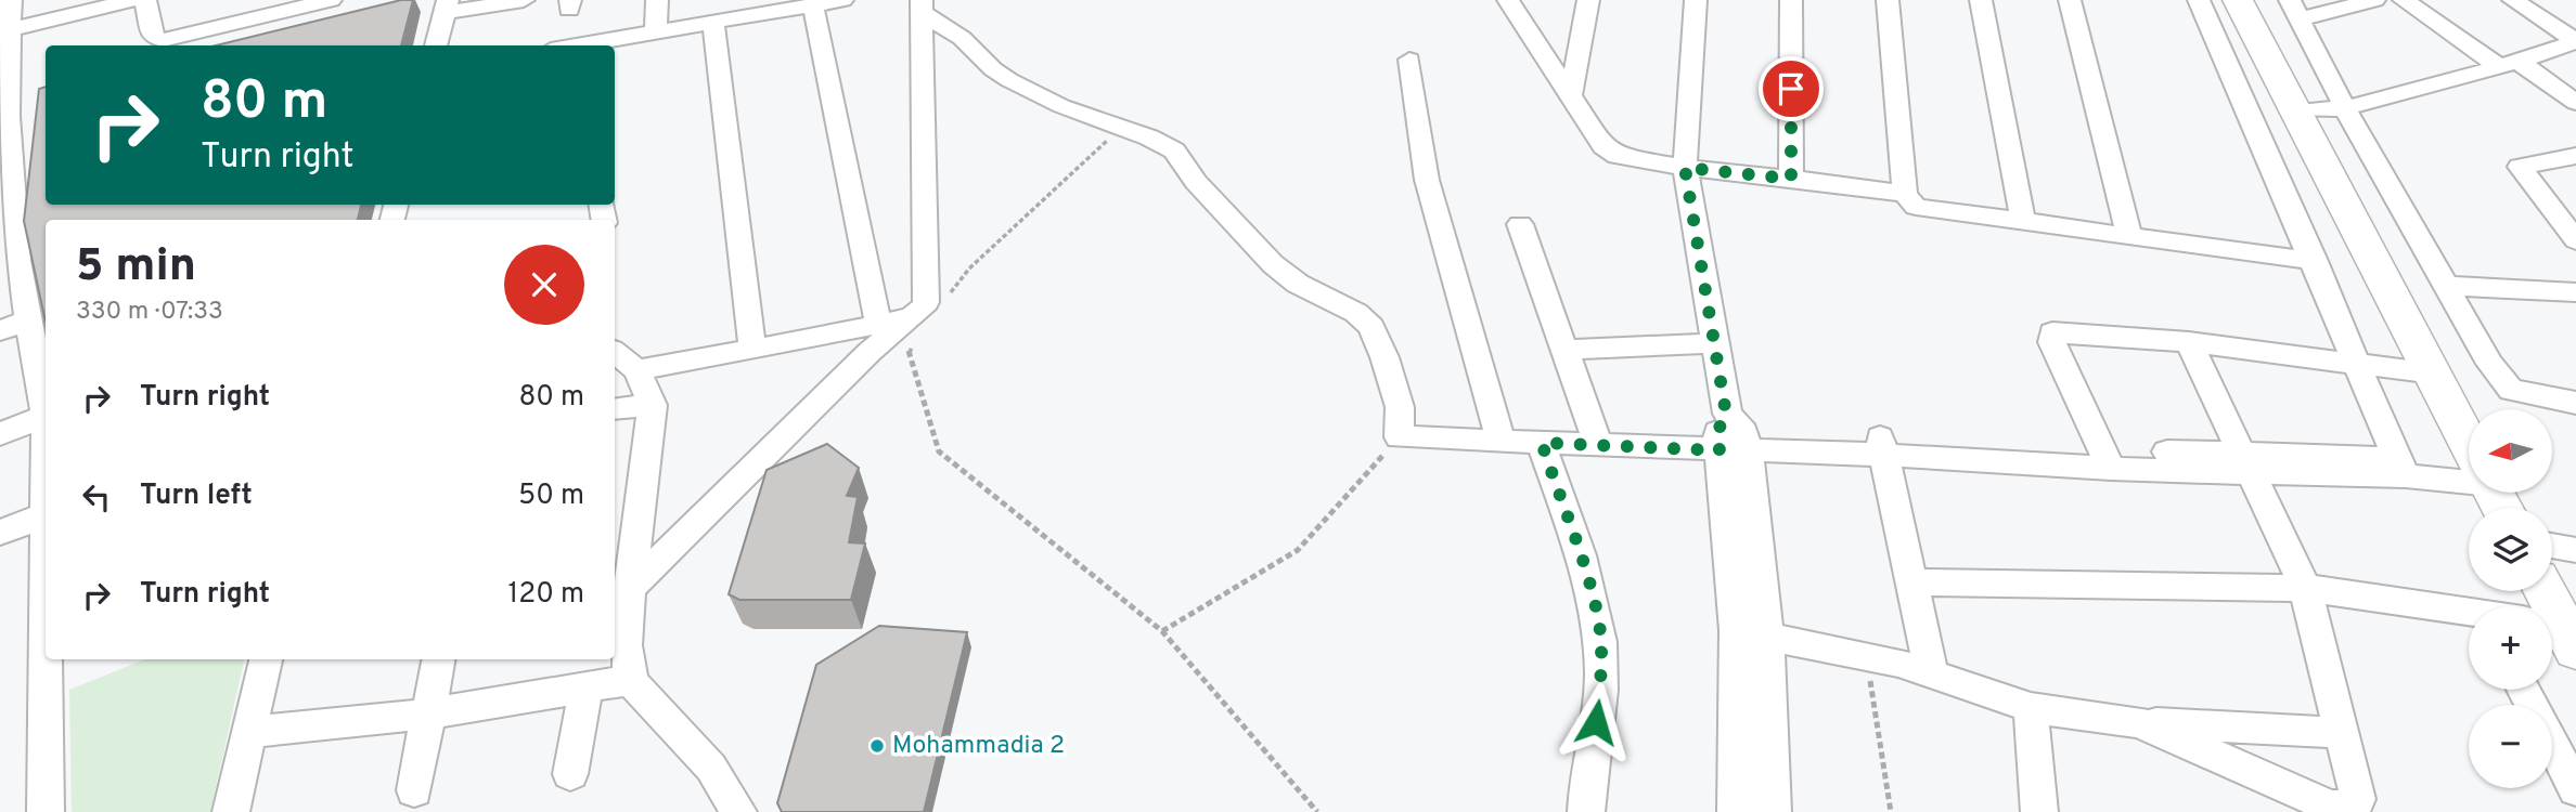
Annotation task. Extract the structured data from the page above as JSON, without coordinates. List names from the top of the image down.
{
  "places": ["Mohammadia 2"],
  "north": "left",
  "page": {
    "turn": ["80 m", "Turn right"],
    "heading": ["5 min", "330 m · 07:33"],
    "list": [
      {
        "name": "Turn right",
        "value": "80 m"
      },
      {
        "name": "Turn left",
        "value": "50 m"
      },
      {
        "name": "Turn right",
        "value": "120 m"
      }
    ],
    "map_buttons": ["+", "−"]
  }
}
